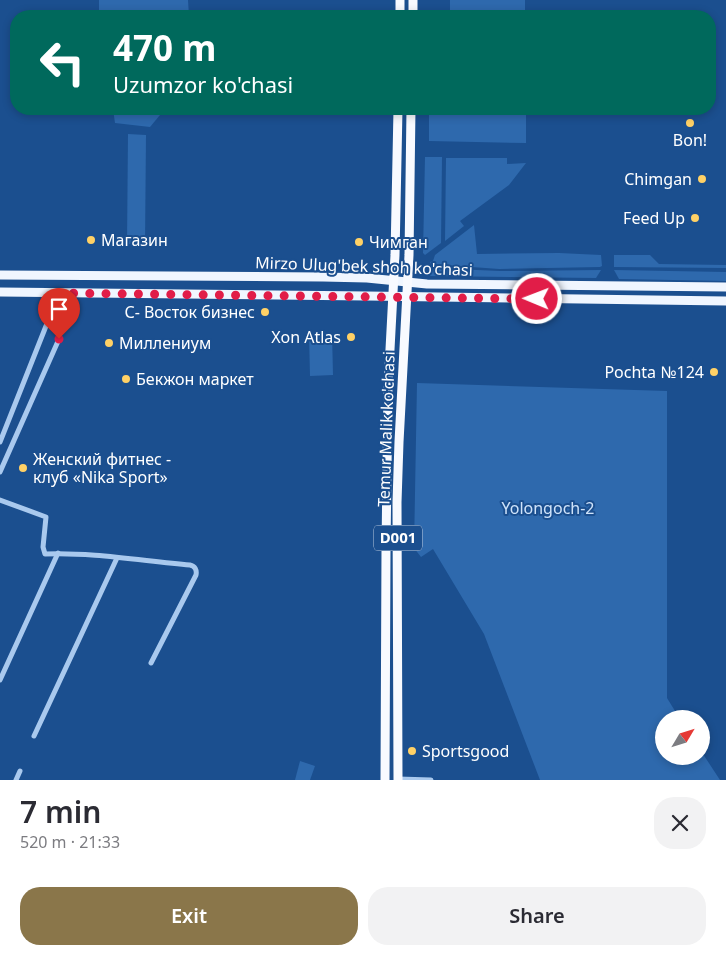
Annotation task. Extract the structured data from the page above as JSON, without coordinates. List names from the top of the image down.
{
  "streets": {
    "highway": ["Temur Malik ko'chasi", "D001"],
    "main road": ["Mirzo Ulug'bek shoh ko'chasi"]
  },
  "crossings": [
    ["Mirzo Ulug'bek shoh ko'chasi", "Temur Malik ko'chasi"]
  ],
  "parks": ["Yolongoch-2"],
  "places": [
    "Bon!",
    "Chimgan",
    "Feed Up",
    "Магазин",
    "Чимган",
    "С- Восток бизнес",
    "Xon Atlas",
    "Миллениум",
    "Pochta №124",
    "Бекжон маркет",
    "Женский фитнес - клуб «Nika Sport»",
    "Sportsgood"
  ],
  "north": "top right",
  "page": {
    "turn": ["470 m", "Uzumzor ko'chasi"],
    "heading": ["7 min", "520 m · 21:33"],
    "buttons": ["Exit", "Share"]
  }
}
